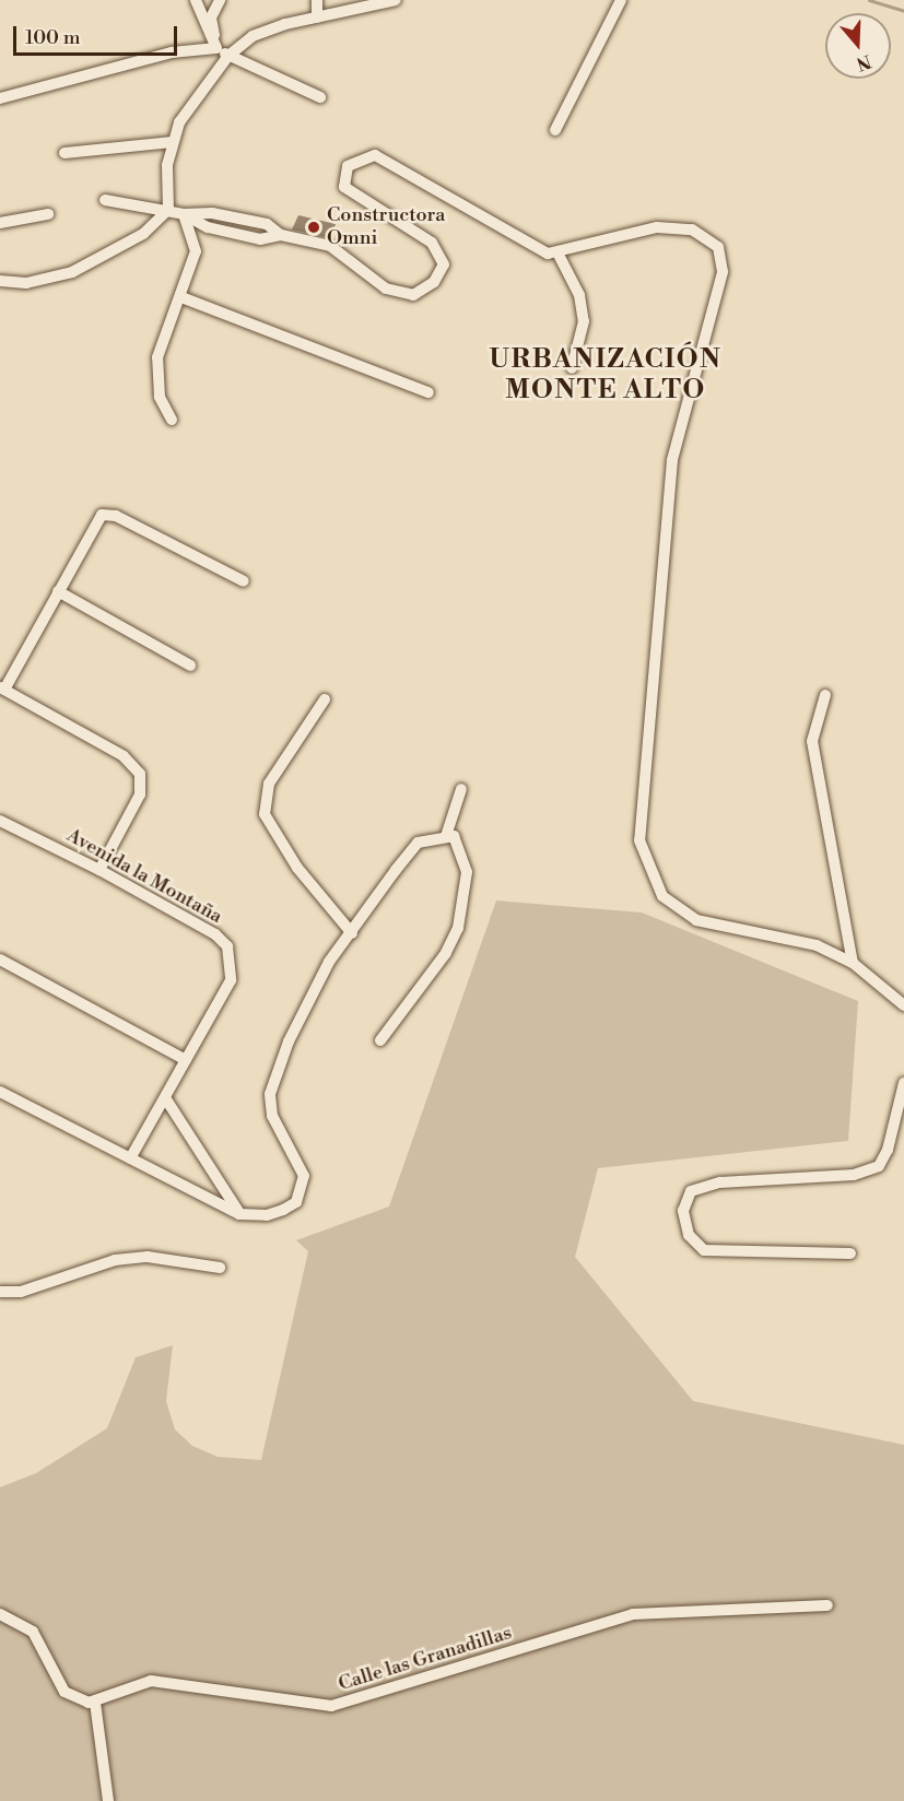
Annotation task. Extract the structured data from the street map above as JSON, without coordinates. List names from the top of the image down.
{
  "streets": {
    "street": ["Avenida la Montaña", "Calle las Granadillas"]
  },
  "districts": ["URBANIZACIÓN MONTE ALTO"],
  "places": ["Constructora Omni"],
  "scale_bar": "100 m",
  "north": "bottom"
}
